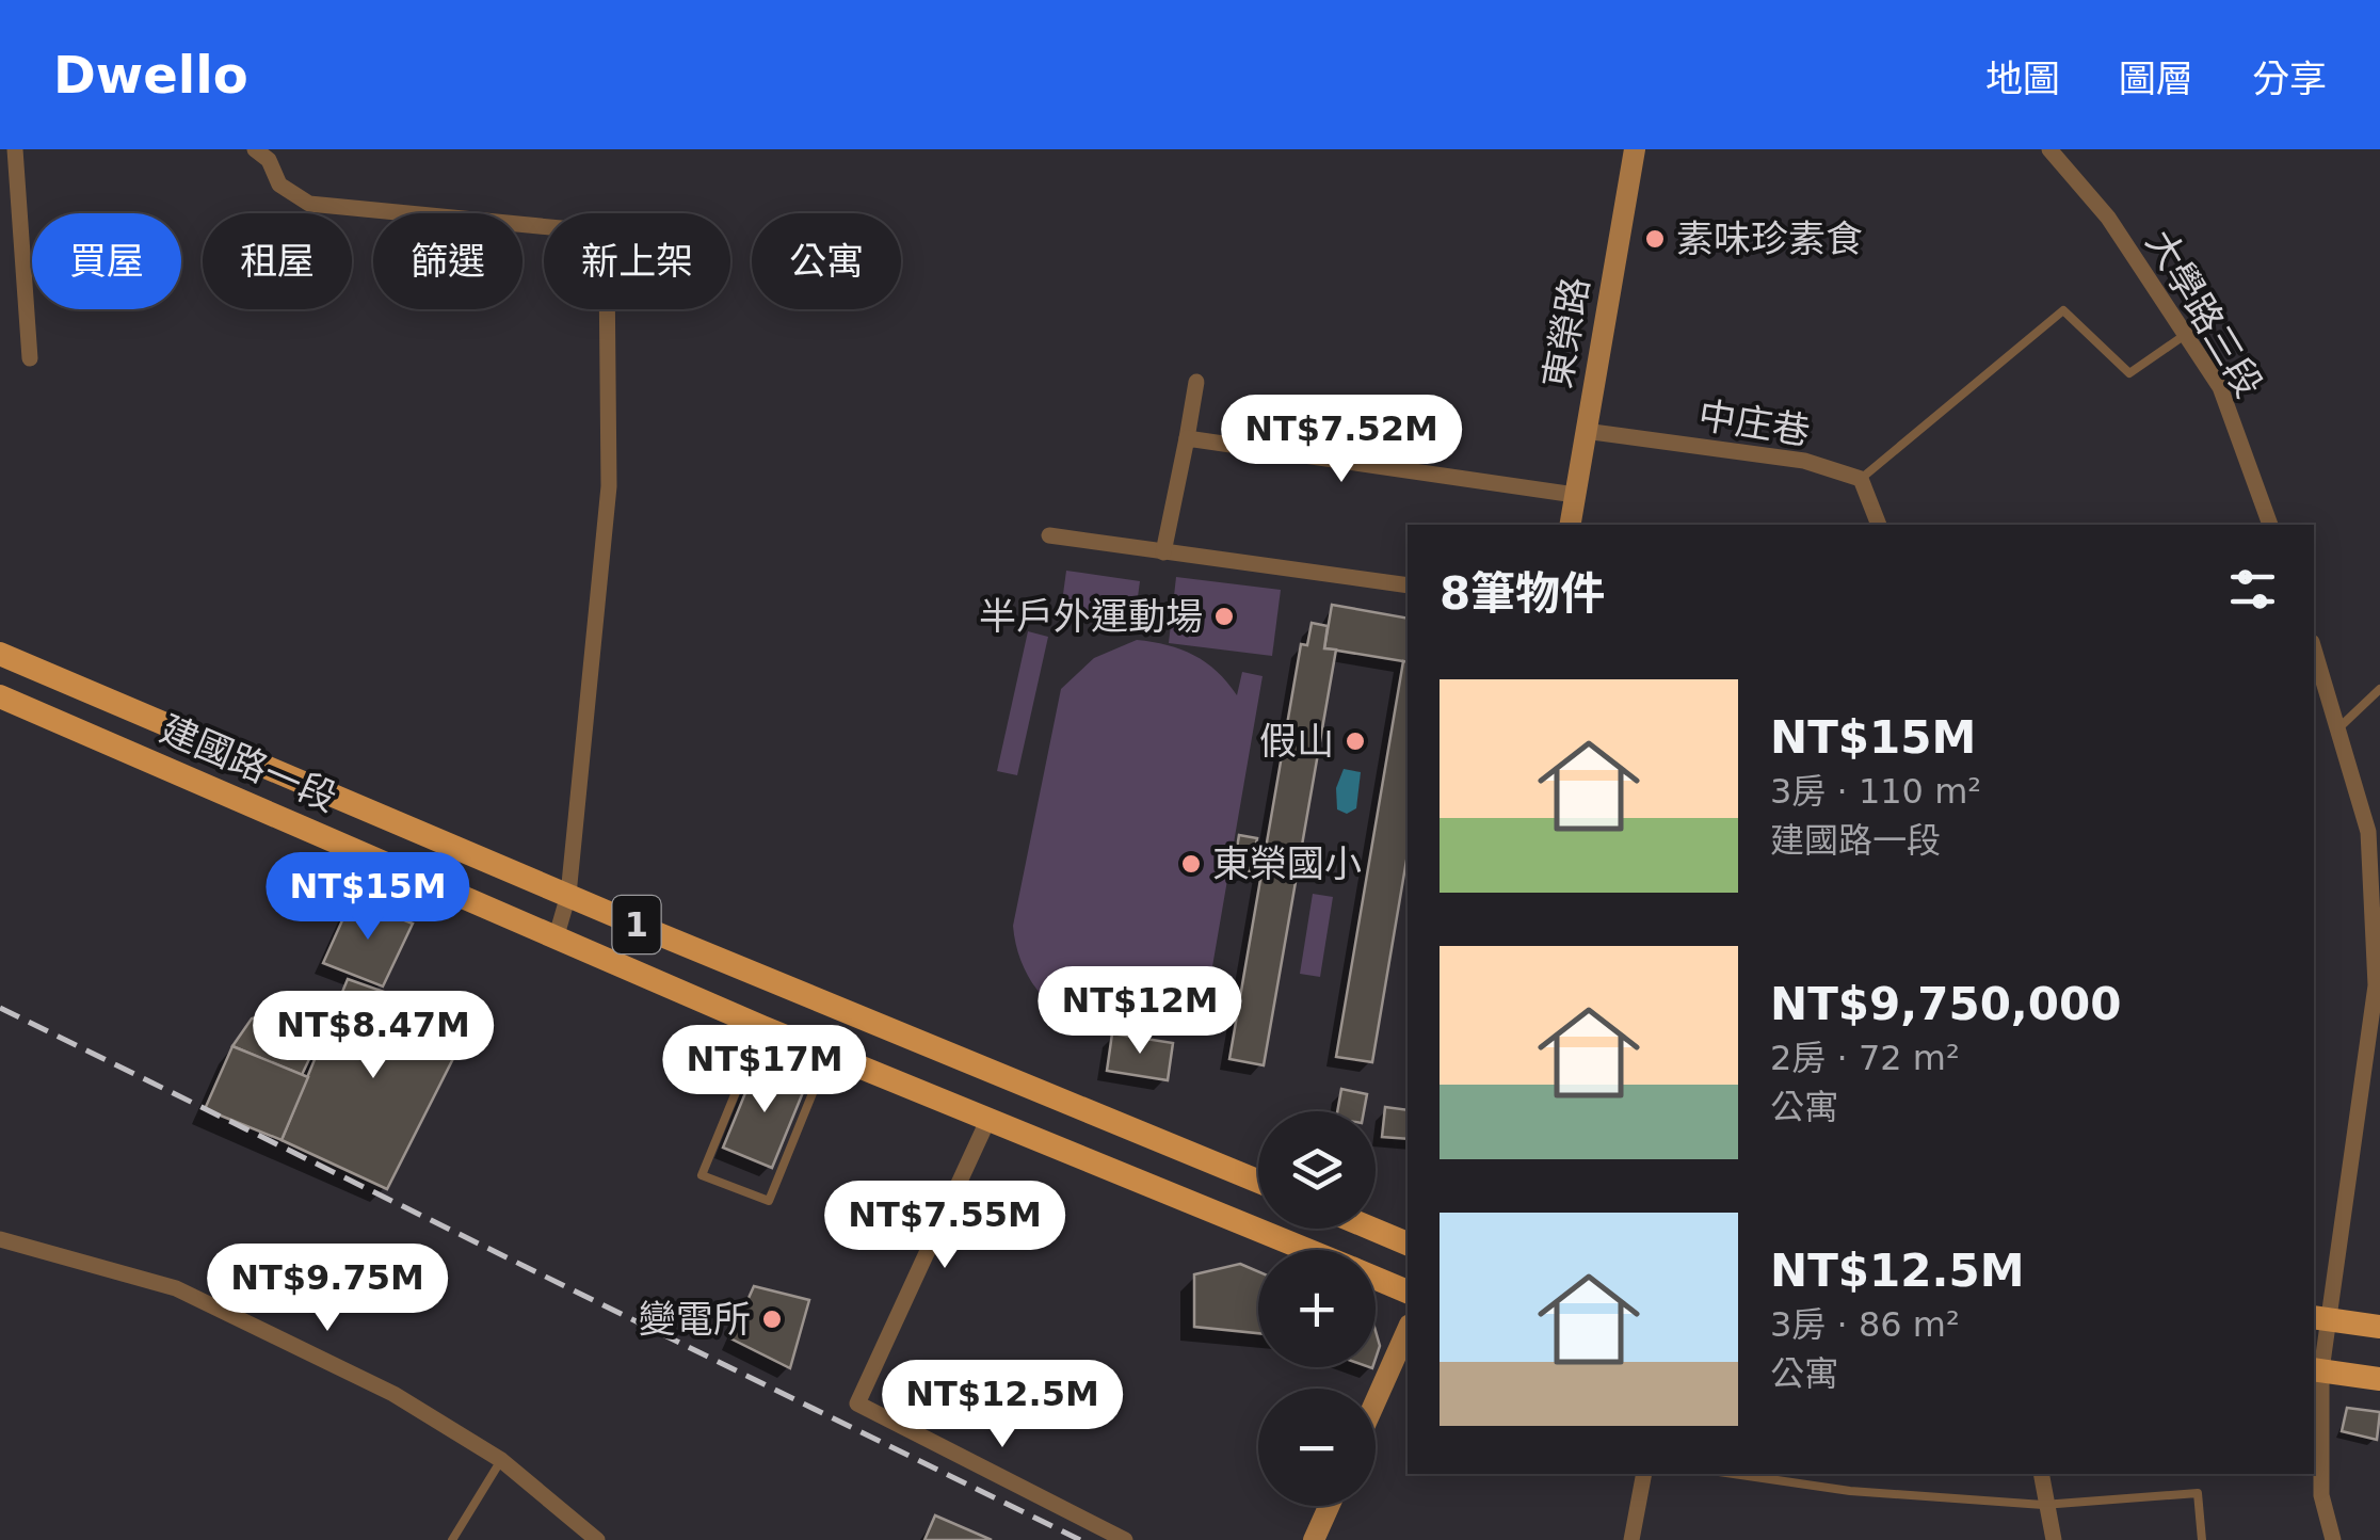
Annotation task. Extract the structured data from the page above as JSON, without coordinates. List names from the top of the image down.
{
  "streets": {
    "main road": ["建國路一段", "1"],
    "street": ["大學路三段", "東榮路", "中庄巷"]
  },
  "crossings": [
    ["東榮路", "中庄巷"]
  ],
  "places": [
    "素味珍素食",
    "半戶外運動場",
    "假山",
    "東榮國小",
    "變電所"
  ],
  "page": {
    "header": "Dwello",
    "nav": ["地圖", "圖層", "分享"],
    "chip": [
      "買屋",
      "租屋",
      "篩選",
      "新上架",
      "公寓"
    ],
    "price": [
      "NT$7.52M",
      "NT$15M",
      "NT$12M",
      "NT$8.47M",
      "NT$17M",
      "NT$7.55M",
      "NT$9.75M",
      "NT$12.5M"
    ],
    "heading": "8筆物件",
    "list": [
      {
        "name": "NT$15M",
        "note": "3房 · 110 m² · 建國路一段"
      },
      {
        "name": "NT$9,750,000",
        "note": "2房 · 72 m² · 公寓"
      },
      {
        "name": "NT$12.5M",
        "note": "3房 · 86 m² · 公寓"
      }
    ],
    "map_buttons": ["+", "−"]
  }
}
